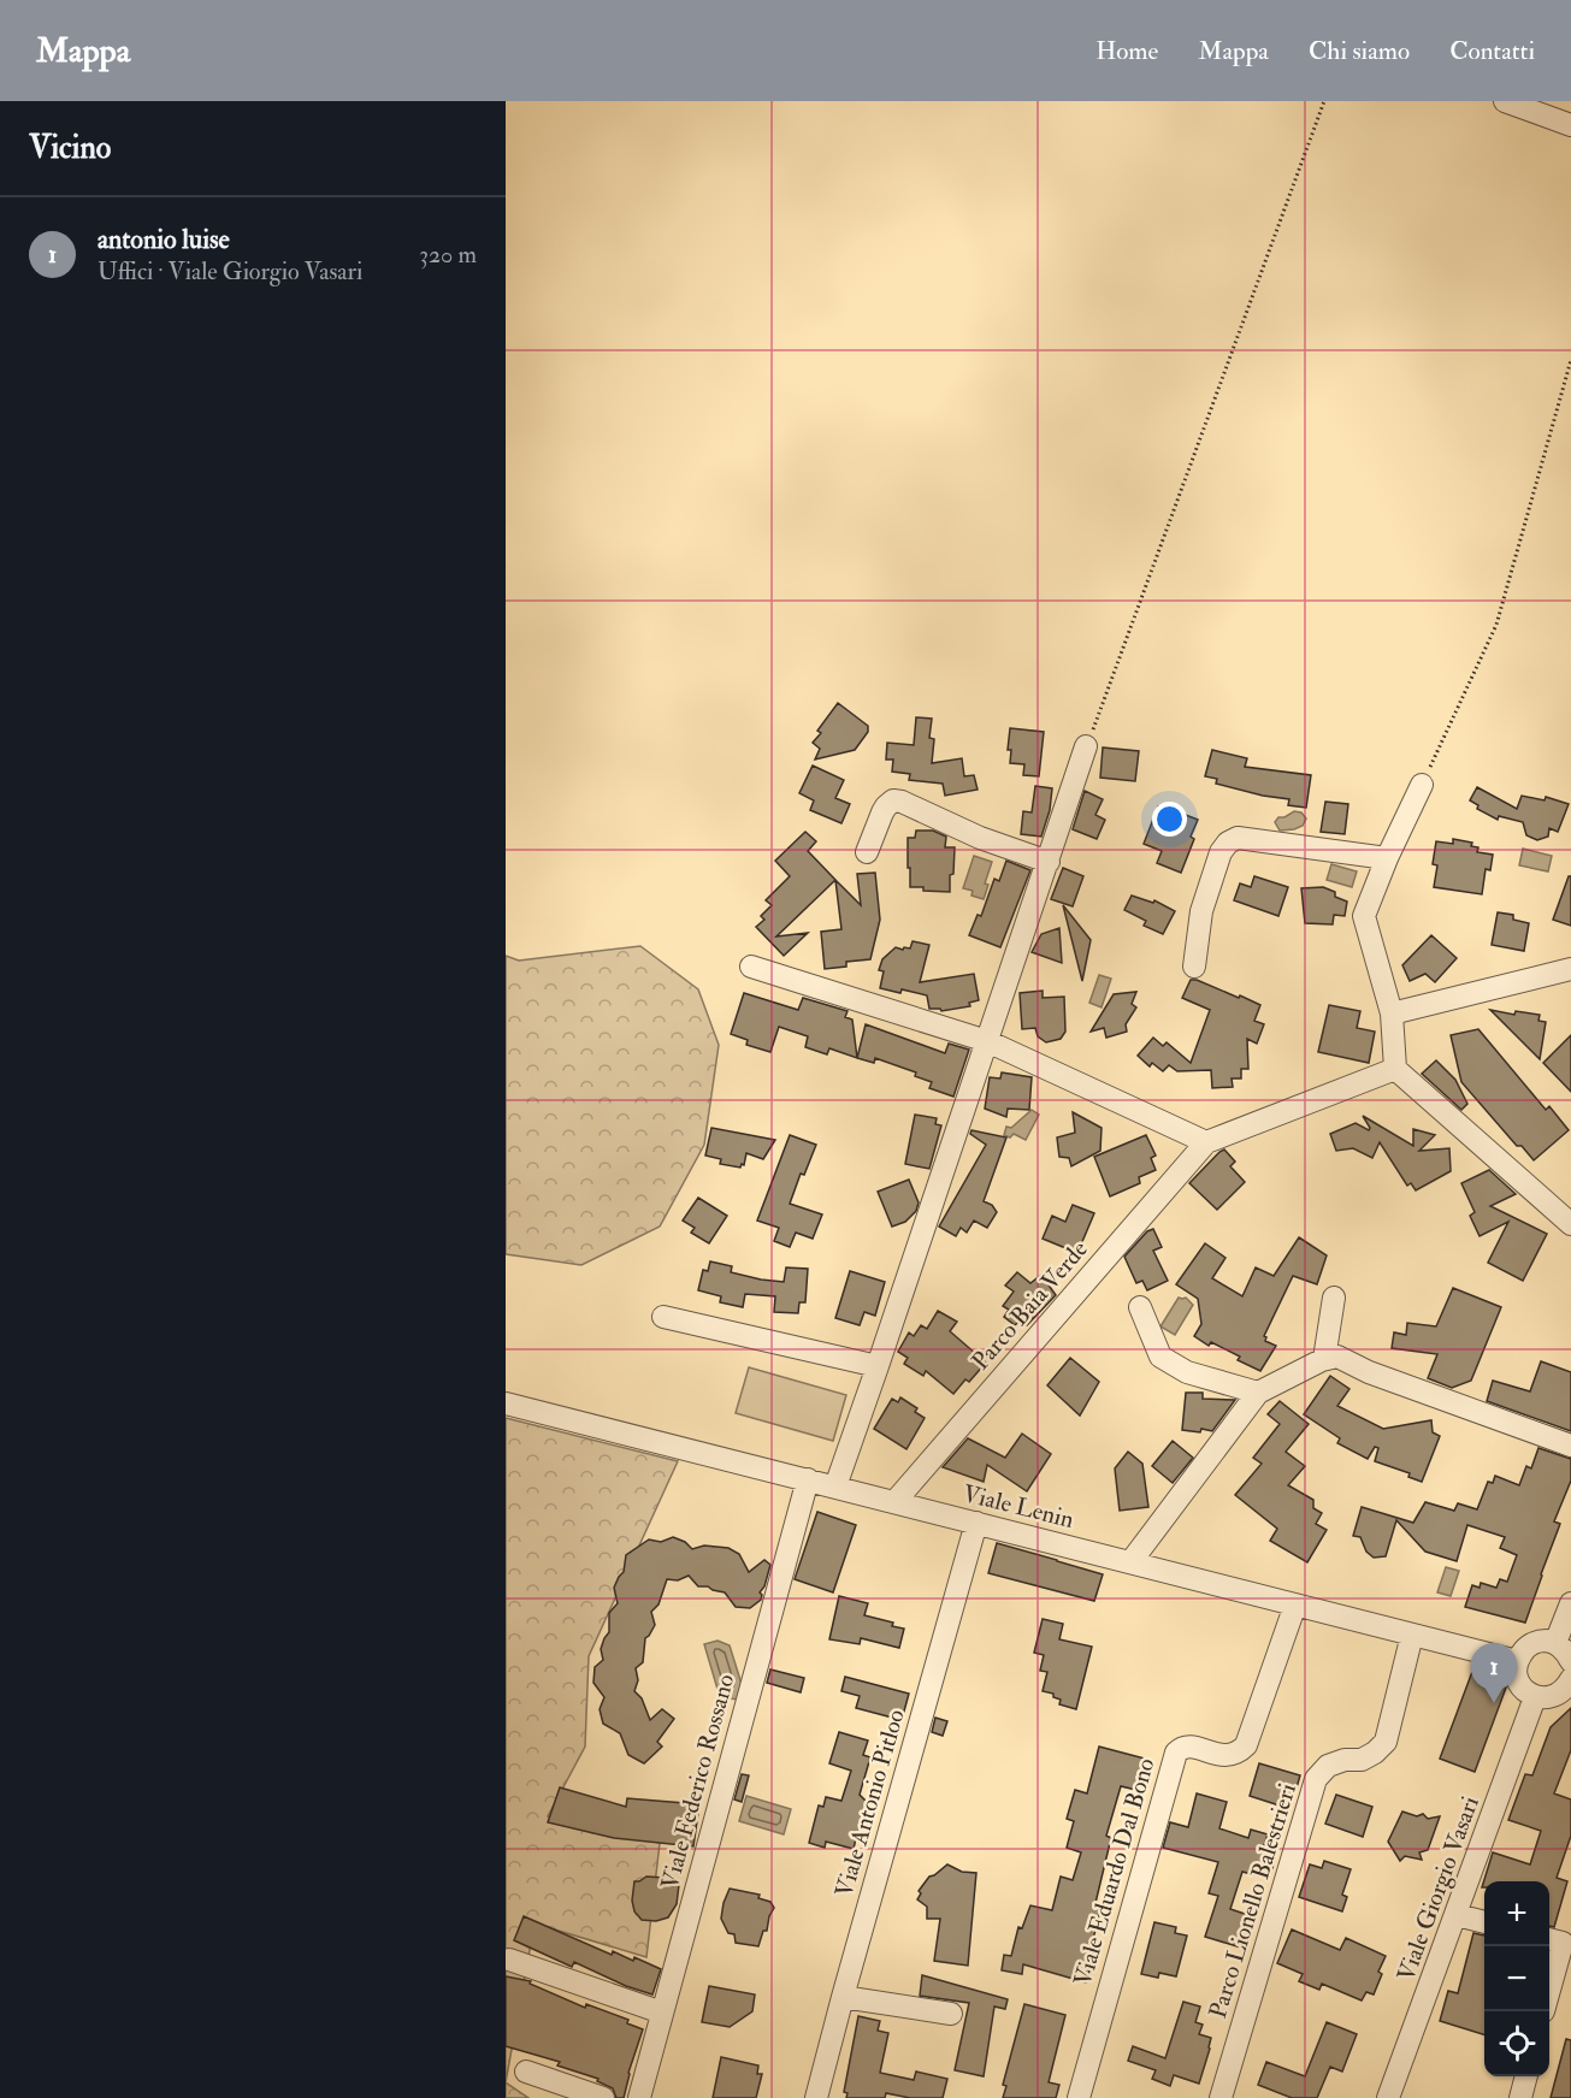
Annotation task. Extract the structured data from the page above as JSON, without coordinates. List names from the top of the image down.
{
  "streets": {
    "street": [
      "Parco Baia Verde",
      "Viale Lenin",
      "Viale Federico Rossano",
      "Viale Antonio Pitloo",
      "Viale Eduardo Dal Bono",
      "Viale Giorgio Vasari",
      "Parco Lionello Balestrieri"
    ]
  },
  "crossings": [
    ["Parco Baia Verde", "Viale Lenin"],
    ["Viale Lenin", "Viale Federico Rossano"],
    ["Viale Lenin", "Viale Antonio Pitloo"],
    ["Viale Lenin", "Viale Eduardo Dal Bono"],
    ["Viale Lenin", "Parco Lionello Balestrieri"]
  ],
  "page": {
    "header": "Mappa",
    "nav": [
      "Home",
      "Mappa",
      "Chi siamo",
      "Contatti"
    ],
    "heading": "Vicino",
    "list": [
      {
        "mark": "1",
        "name": "antonio luise",
        "note": "Uffici · Viale Giorgio Vasari",
        "value": "320 m"
      }
    ],
    "pins": "1",
    "map_buttons": ["+", "−"]
  }
}
